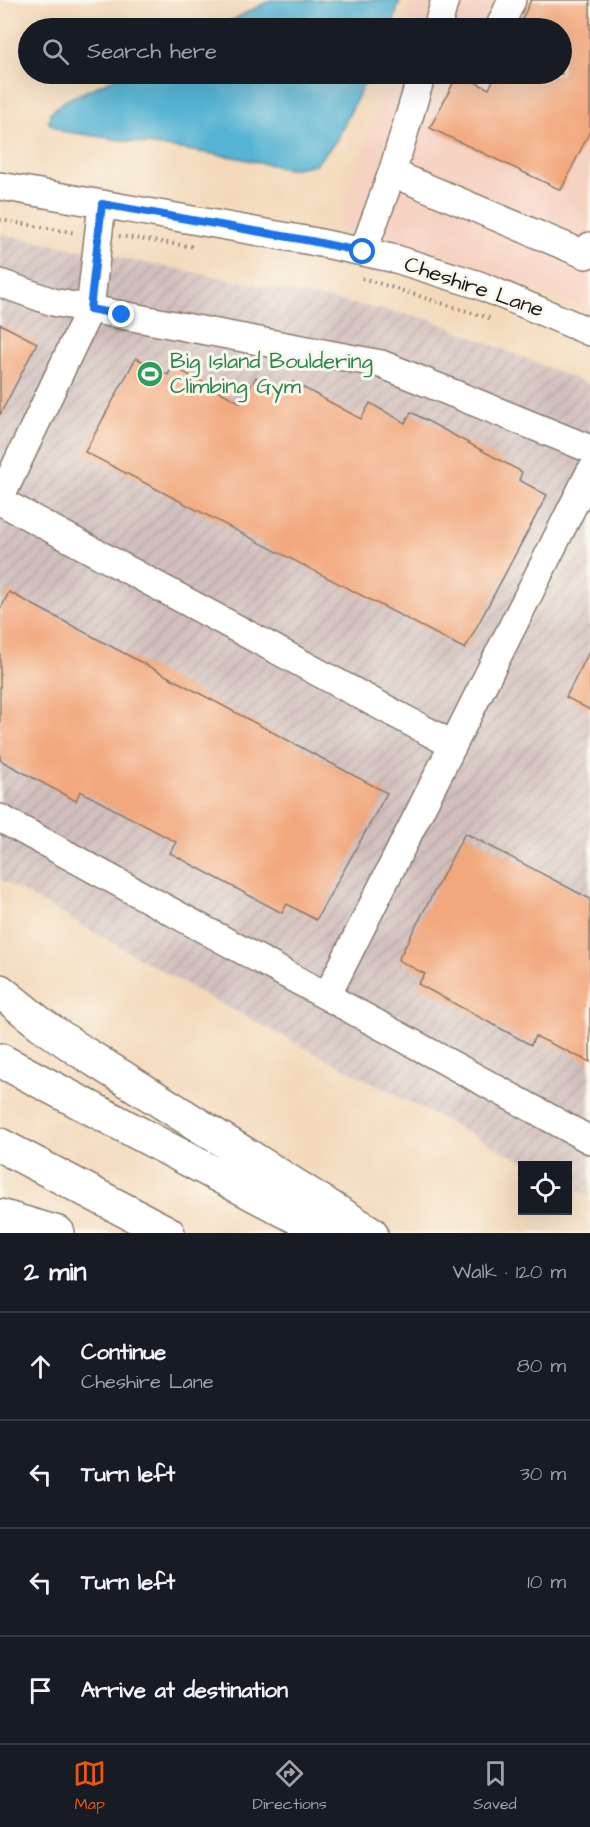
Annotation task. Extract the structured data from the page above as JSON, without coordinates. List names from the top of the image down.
{
  "streets": {
    "street": ["Cheshire Lane"]
  },
  "places": {
    "sports": ["Big Island Bouldering Climbing Gym"]
  },
  "page": {
    "search": "Search here",
    "heading": ["2 min", "Walk · 120 m"],
    "list": [
      ["Continue", "Cheshire Lane", "80 m"],
      ["Turn left", "30 m"],
      ["Turn left", "10 m"],
      "Arrive at destination"
    ],
    "nav": ["Map", "Directions", "Saved"]
  }
}
